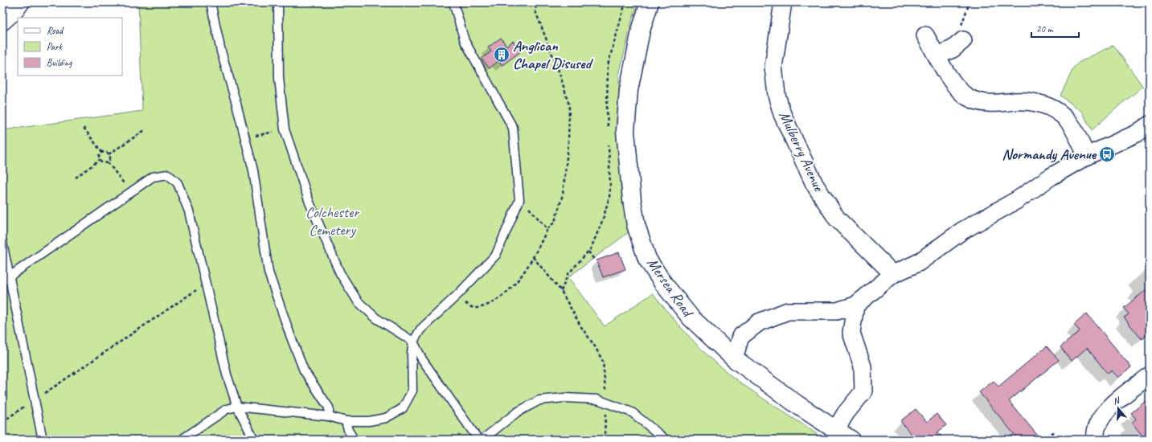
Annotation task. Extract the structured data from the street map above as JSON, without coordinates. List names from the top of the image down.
{
  "streets": {
    "main road": ["Mersea Road"],
    "street": ["Mulberry Avenue"]
  },
  "parks": ["Colchester Cemetery"],
  "places": {
    "building": ["Anglican Chapel Disused"],
    "bus stop": ["Normandy Avenue"]
  },
  "legend": ["Road", "Park", "Building"],
  "scale_bar": "20 m",
  "north": "top"
}
